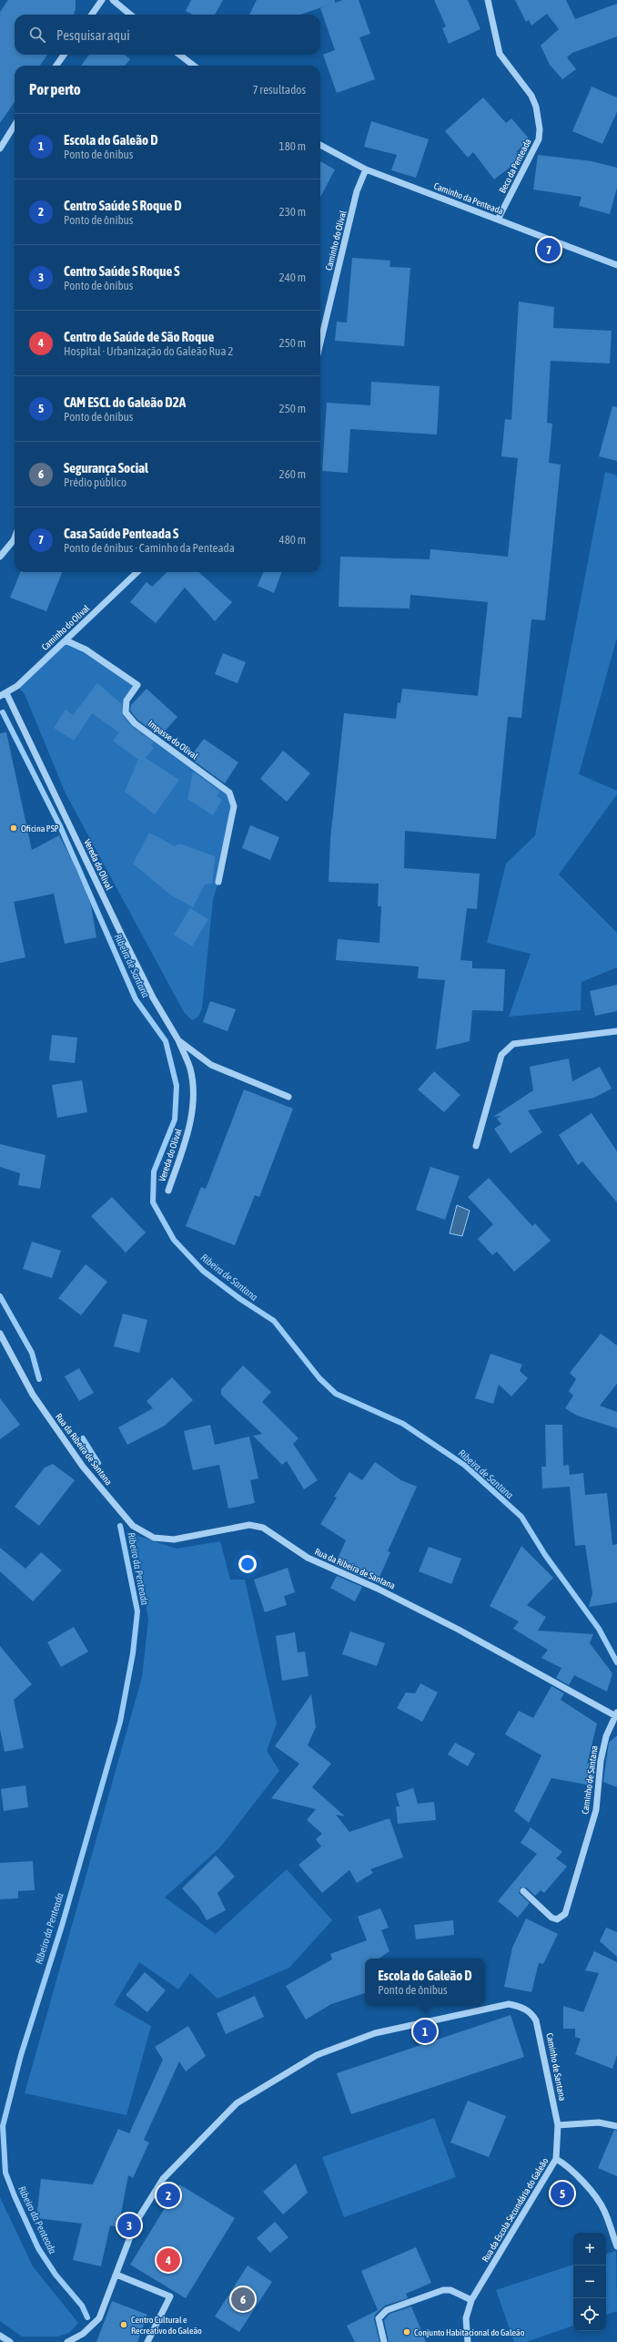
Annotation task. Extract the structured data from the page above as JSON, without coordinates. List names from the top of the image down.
{
  "streets": {
    "street": [
      "Beco da Penteada",
      "Caminho da Penteada",
      "Caminho do Olival",
      "Impasse do Olival",
      "Vereda do Olival",
      "Rua da Ribeira de Santana",
      "Caminho de Santana",
      "Rua da Escola Secundária do Galeão"
    ]
  },
  "crossings": [
    ["Beco da Penteada", "Caminho da Penteada"],
    ["Caminho da Penteada", "Caminho do Olival"],
    ["Caminho do Olival", "Impasse do Olival"],
    ["Caminho do Olival", "Vereda do Olival"],
    ["Rua da Ribeira de Santana", "Caminho de Santana"],
    ["Caminho de Santana", "Rua da Escola Secundária do Galeão"]
  ],
  "water": ["Ribeira de Santana", "Ribeiro da Penteada"],
  "places": ["Oficina PSP", "Centro Cultural e Recreativo do Galeão", "Conjunto Habitacional do Galeão"],
  "page": {
    "search": "Pesquisar aqui",
    "heading": ["Por perto", "7 resultados"],
    "list": [
      {
        "mark": "1",
        "name": "Escola do Galeão D",
        "note": "Ponto de ônibus",
        "value": "180 m"
      },
      {
        "mark": "2",
        "name": "Centro Saúde S Roque D",
        "note": "Ponto de ônibus",
        "value": "230 m"
      },
      {
        "mark": "3",
        "name": "Centro Saúde S Roque S",
        "note": "Ponto de ônibus",
        "value": "240 m"
      },
      {
        "mark": "4",
        "name": "Centro de Saúde de São Roque",
        "note": "Hospital · Urbanização do Galeão Rua 2",
        "value": "250 m"
      },
      {
        "mark": "5",
        "name": "CAM ESCL do Galeão D2A",
        "note": "Ponto de ônibus",
        "value": "250 m"
      },
      {
        "mark": "6",
        "name": "Segurança Social",
        "note": "Prédio público",
        "value": "260 m"
      },
      {
        "mark": "7",
        "name": "Casa Saúde Penteada S",
        "note": "Ponto de ônibus · Caminho da Penteada",
        "value": "480 m"
      }
    ],
    "pins": [
      "7",
      "1",
      "5",
      "2",
      "3",
      "4",
      "6"
    ],
    "popup": ["Escola do Galeão D", "Ponto de ônibus"],
    "map_buttons": ["+", "−"]
  }
}
